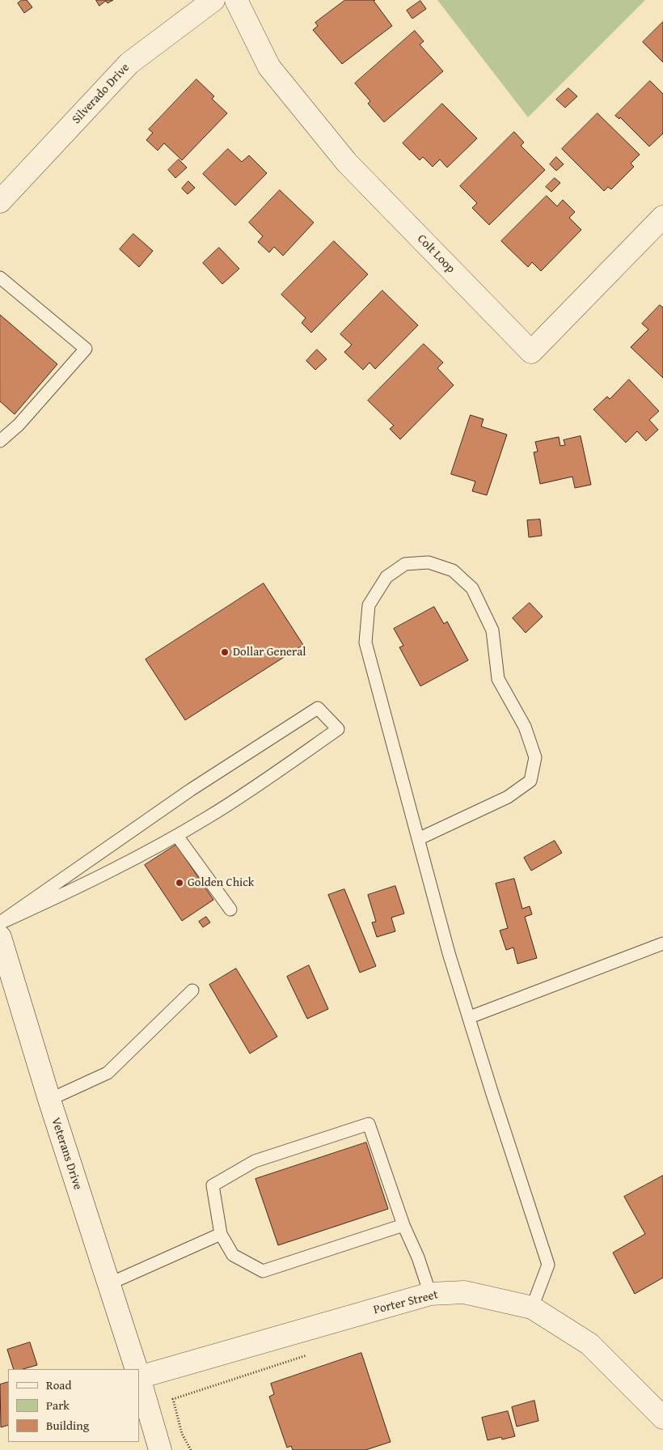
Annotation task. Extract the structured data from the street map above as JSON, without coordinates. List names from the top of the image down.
{
  "streets": {
    "street": [
      "Silverado Drive",
      "Colt Loop",
      "Veterans Drive",
      "Porter Street"
    ]
  },
  "places": ["Dollar General", "Golden Chick"],
  "legend": ["Road", "Park", "Building"]
}
